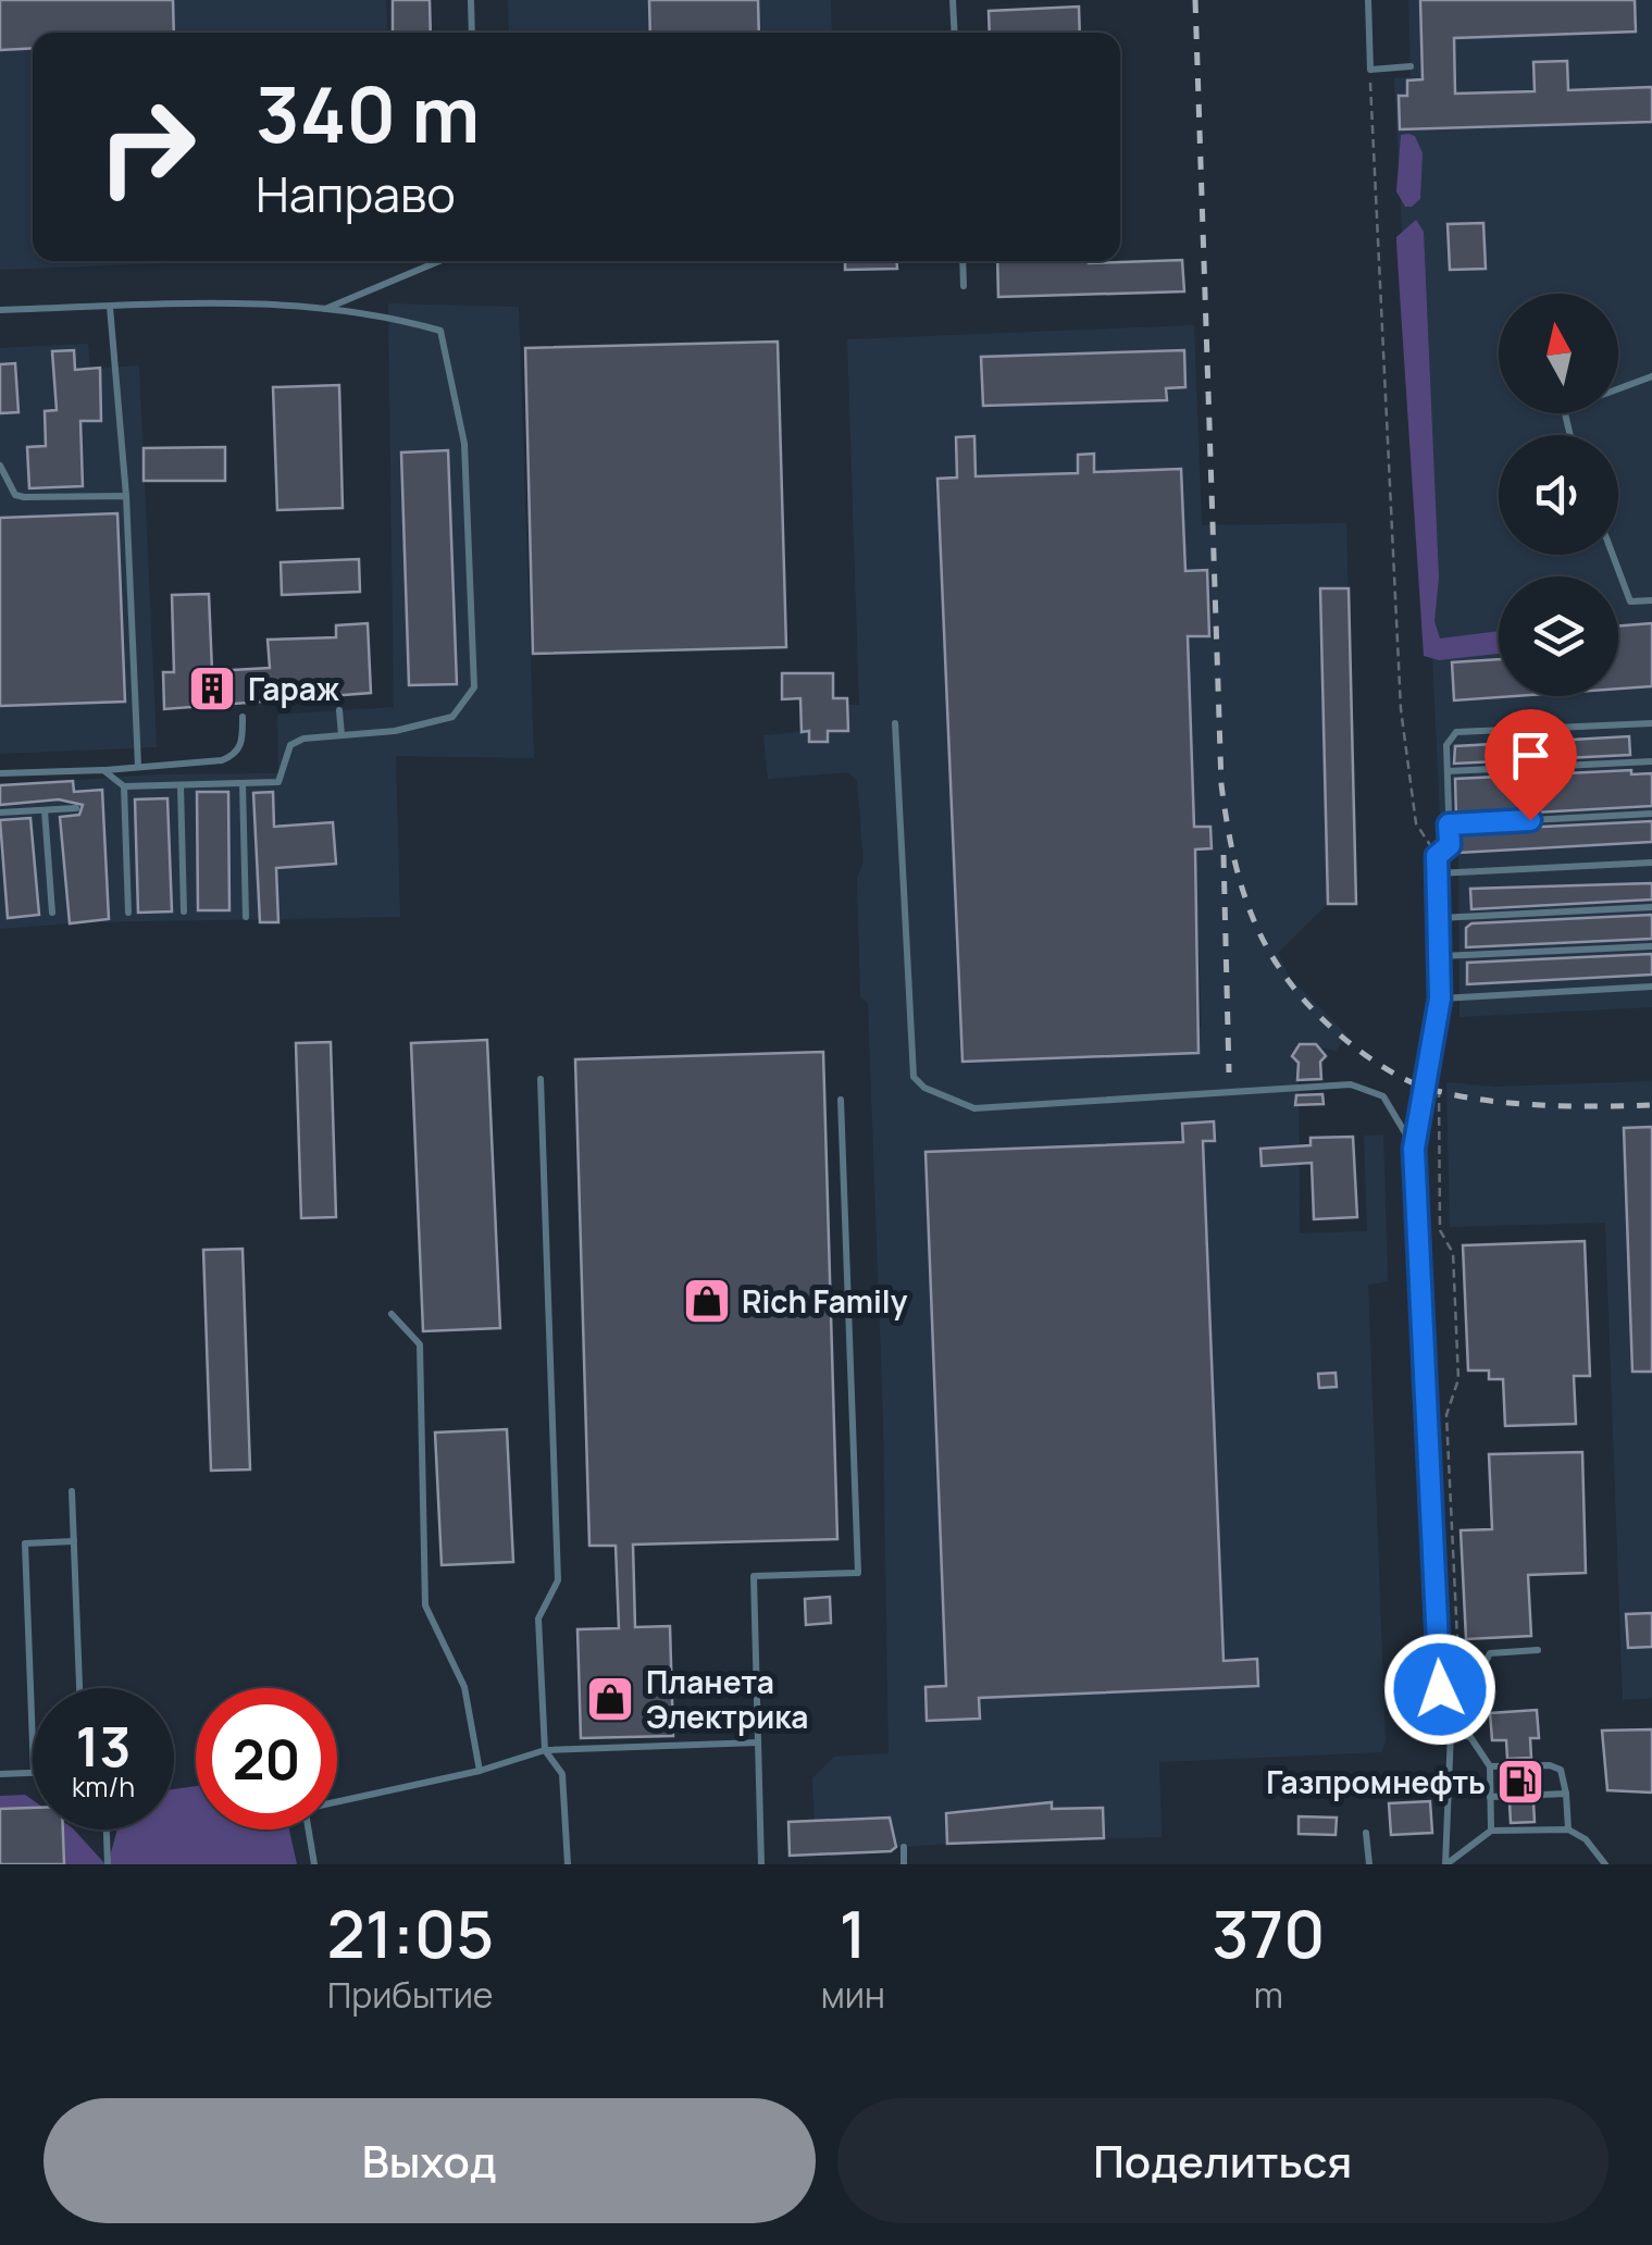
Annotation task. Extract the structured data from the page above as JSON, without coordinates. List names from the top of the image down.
{
  "places": {
    "building": ["Гараж"],
    "shop": ["Rich Family", "Планета Электрика"],
    "fuel station": ["Газпромнефть"]
  },
  "north": "top",
  "page": {
    "turn": ["340 m", "Направо"],
    "speed": "13 km/h",
    "limit": "20",
    "eta": [
      "21:05",
      "Прибытие",
      "1",
      "мин",
      "370",
      "m"
    ],
    "buttons": ["Выход", "Поделиться"]
  }
}
